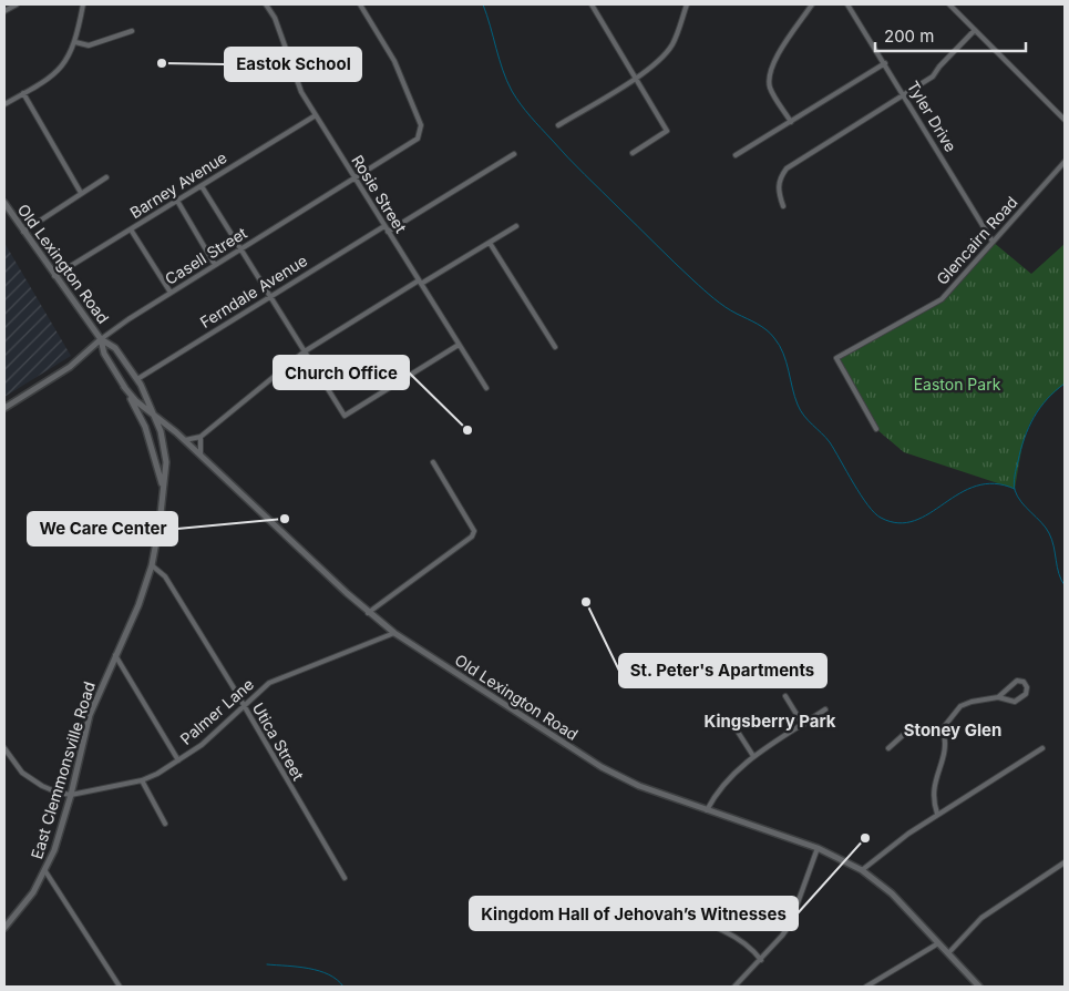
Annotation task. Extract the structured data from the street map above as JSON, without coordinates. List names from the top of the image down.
{
  "streets": {
    "street": [
      "Tyler Drive",
      "Barney Avenue",
      "Rosie Street",
      "Glencairn Road",
      "Casell Street",
      "Old Lexington Road",
      "Ferndale Avenue",
      "Palmer Lane",
      "Utica Street",
      "East Clemmonsville Road"
    ]
  },
  "crossings": [
    ["Tyler Drive", "Glencairn Road"],
    ["Barney Avenue", "Rosie Street"],
    ["Barney Avenue", "Old Lexington Road"],
    ["Rosie Street", "Casell Street"],
    ["Rosie Street", "Ferndale Avenue"],
    ["Casell Street", "Old Lexington Road"],
    ["Old Lexington Road", "Ferndale Avenue"],
    ["Old Lexington Road", "Palmer Lane"],
    ["Old Lexington Road", "East Clemmonsville Road"],
    ["Palmer Lane", "Utica Street"],
    ["Palmer Lane", "East Clemmonsville Road"],
    ["Utica Street", "East Clemmonsville Road"]
  ],
  "districts": ["Kingsberry Park", "Stoney Glen"],
  "parks": ["Easton Park"],
  "places": [
    "Eastok School",
    "Church Office",
    "We Care Center",
    "St. Peter's Apartments",
    "Kingdom Hall of Jehovah’s Witnesses"
  ],
  "scale_bar": "200 m"
}
